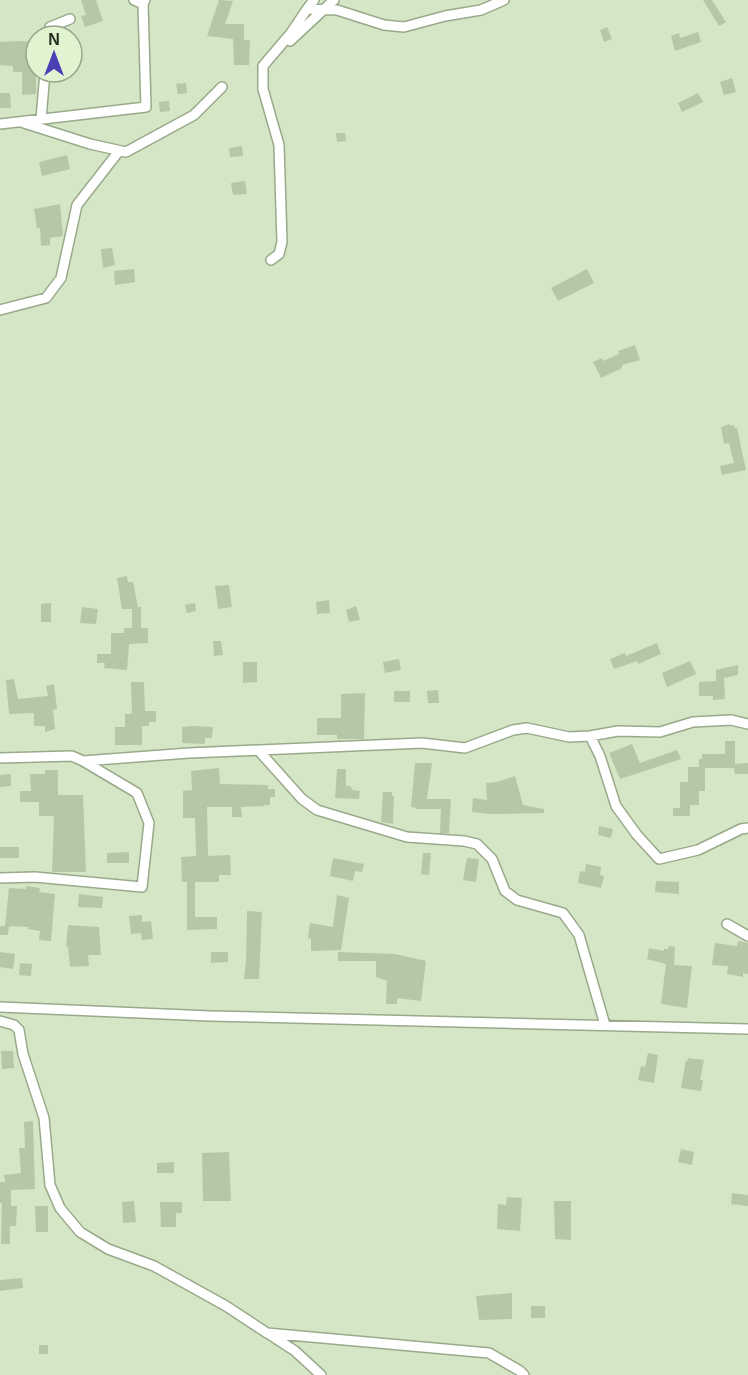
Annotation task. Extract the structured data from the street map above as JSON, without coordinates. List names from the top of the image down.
{
  "north": "top"
}
